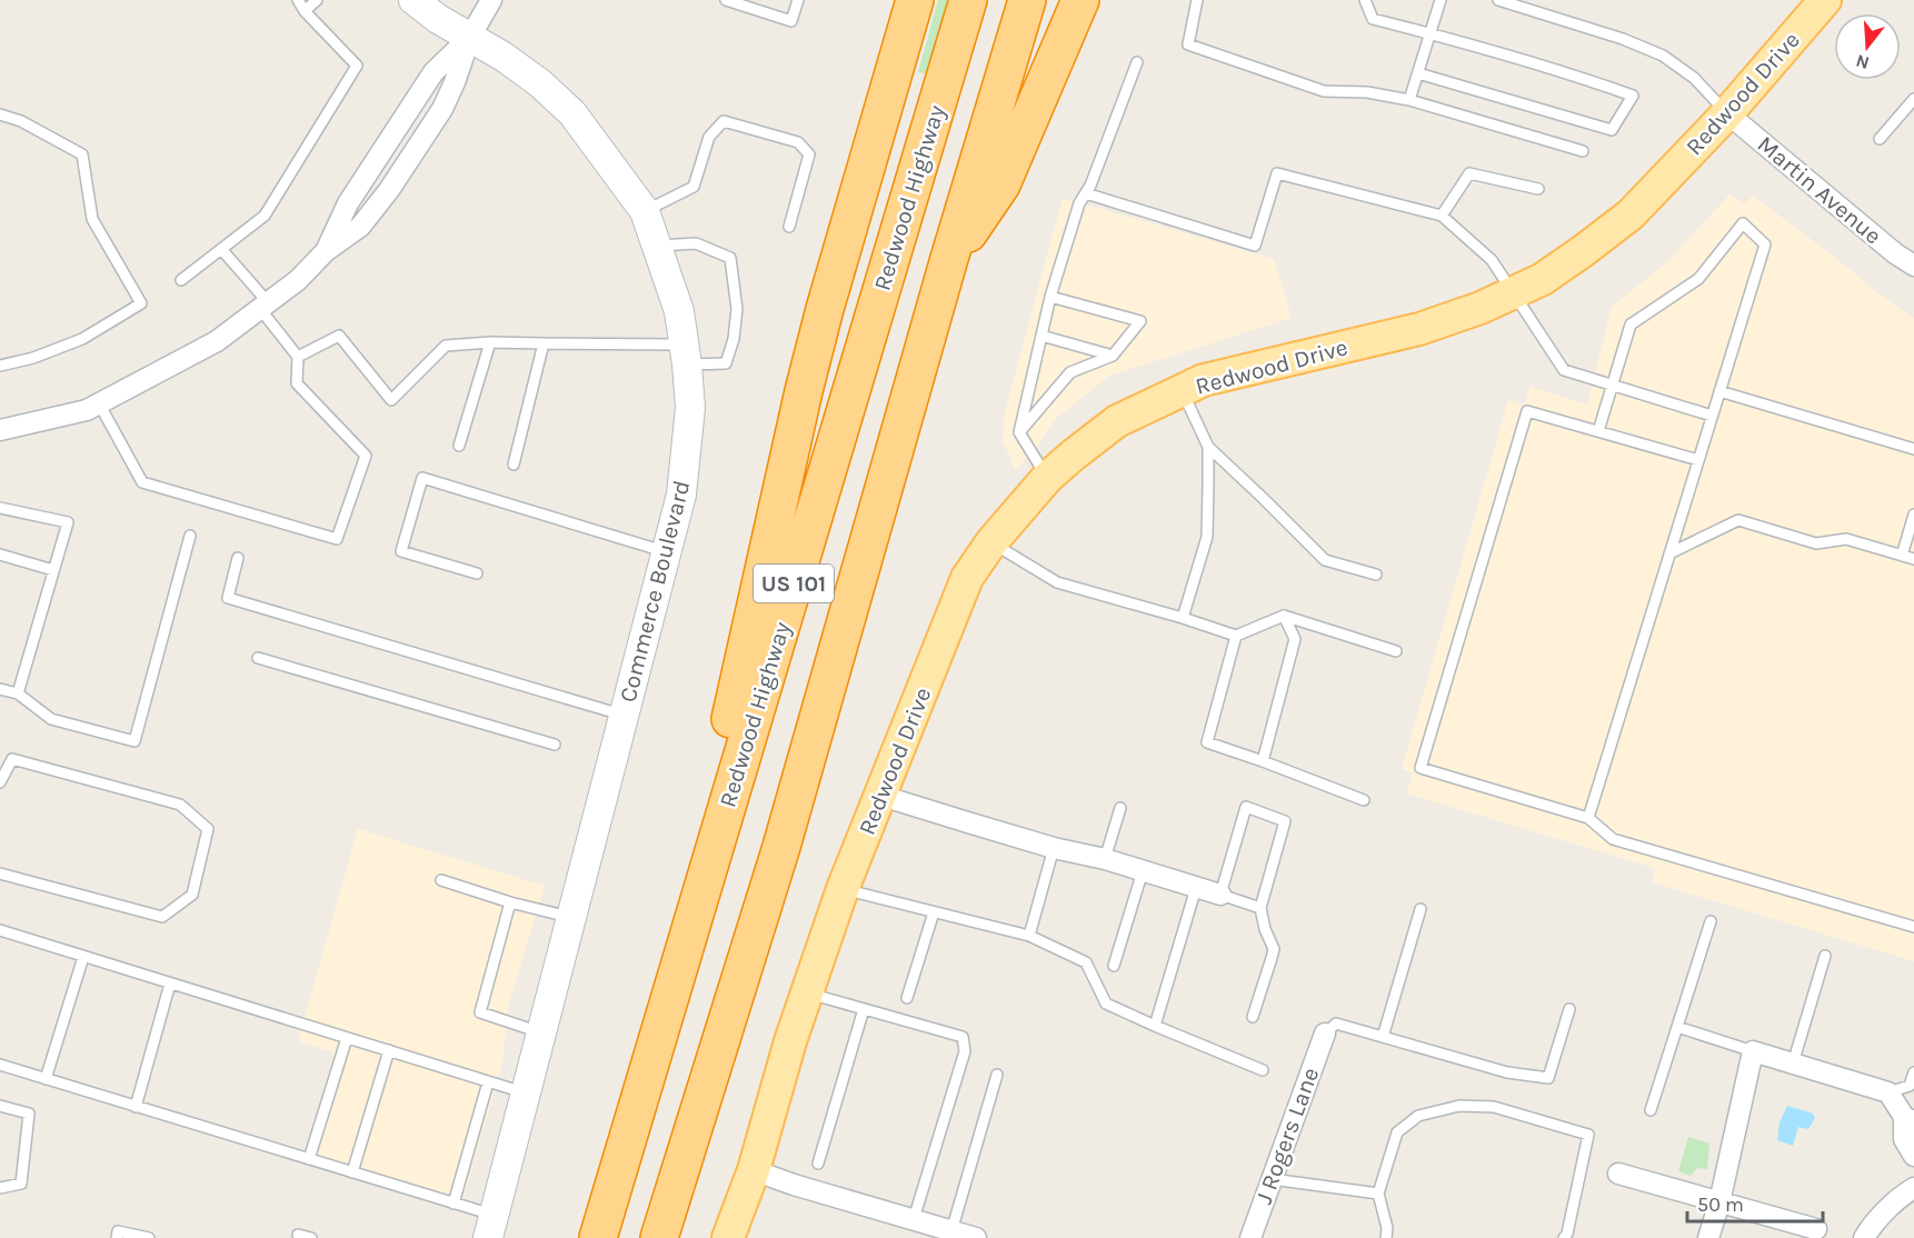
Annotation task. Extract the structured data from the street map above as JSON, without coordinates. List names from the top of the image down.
{
  "streets": {
    "highway": ["Redwood Highway", "US 101"],
    "main road": ["Redwood Drive"],
    "street": ["Martin Avenue", "Commerce Boulevard", "J Rogers Lane"]
  },
  "crossings": [
    ["Redwood Drive", "Martin Avenue"]
  ],
  "scale_bar": "50 m",
  "north": "bottom"
}
